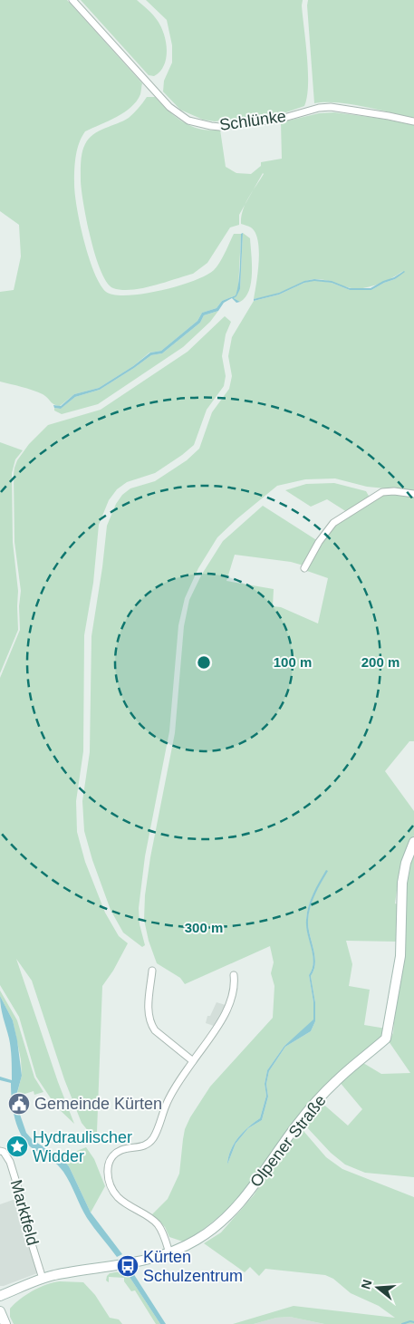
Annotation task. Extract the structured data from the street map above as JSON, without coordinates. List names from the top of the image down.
{
  "streets": {
    "street": ["Schlünke", "Olpener Straße", "Marktfeld"]
  },
  "crossings": [
    ["Olpener Straße", "Marktfeld"]
  ],
  "places": {
    "public building": ["Gemeinde Kürten"],
    "place": ["Hydraulischer Widder"],
    "bus stop": ["Kürten Schulzentrum"]
  },
  "north": "left",
  "rings": ["100 m", "200 m", "300 m"]
}
